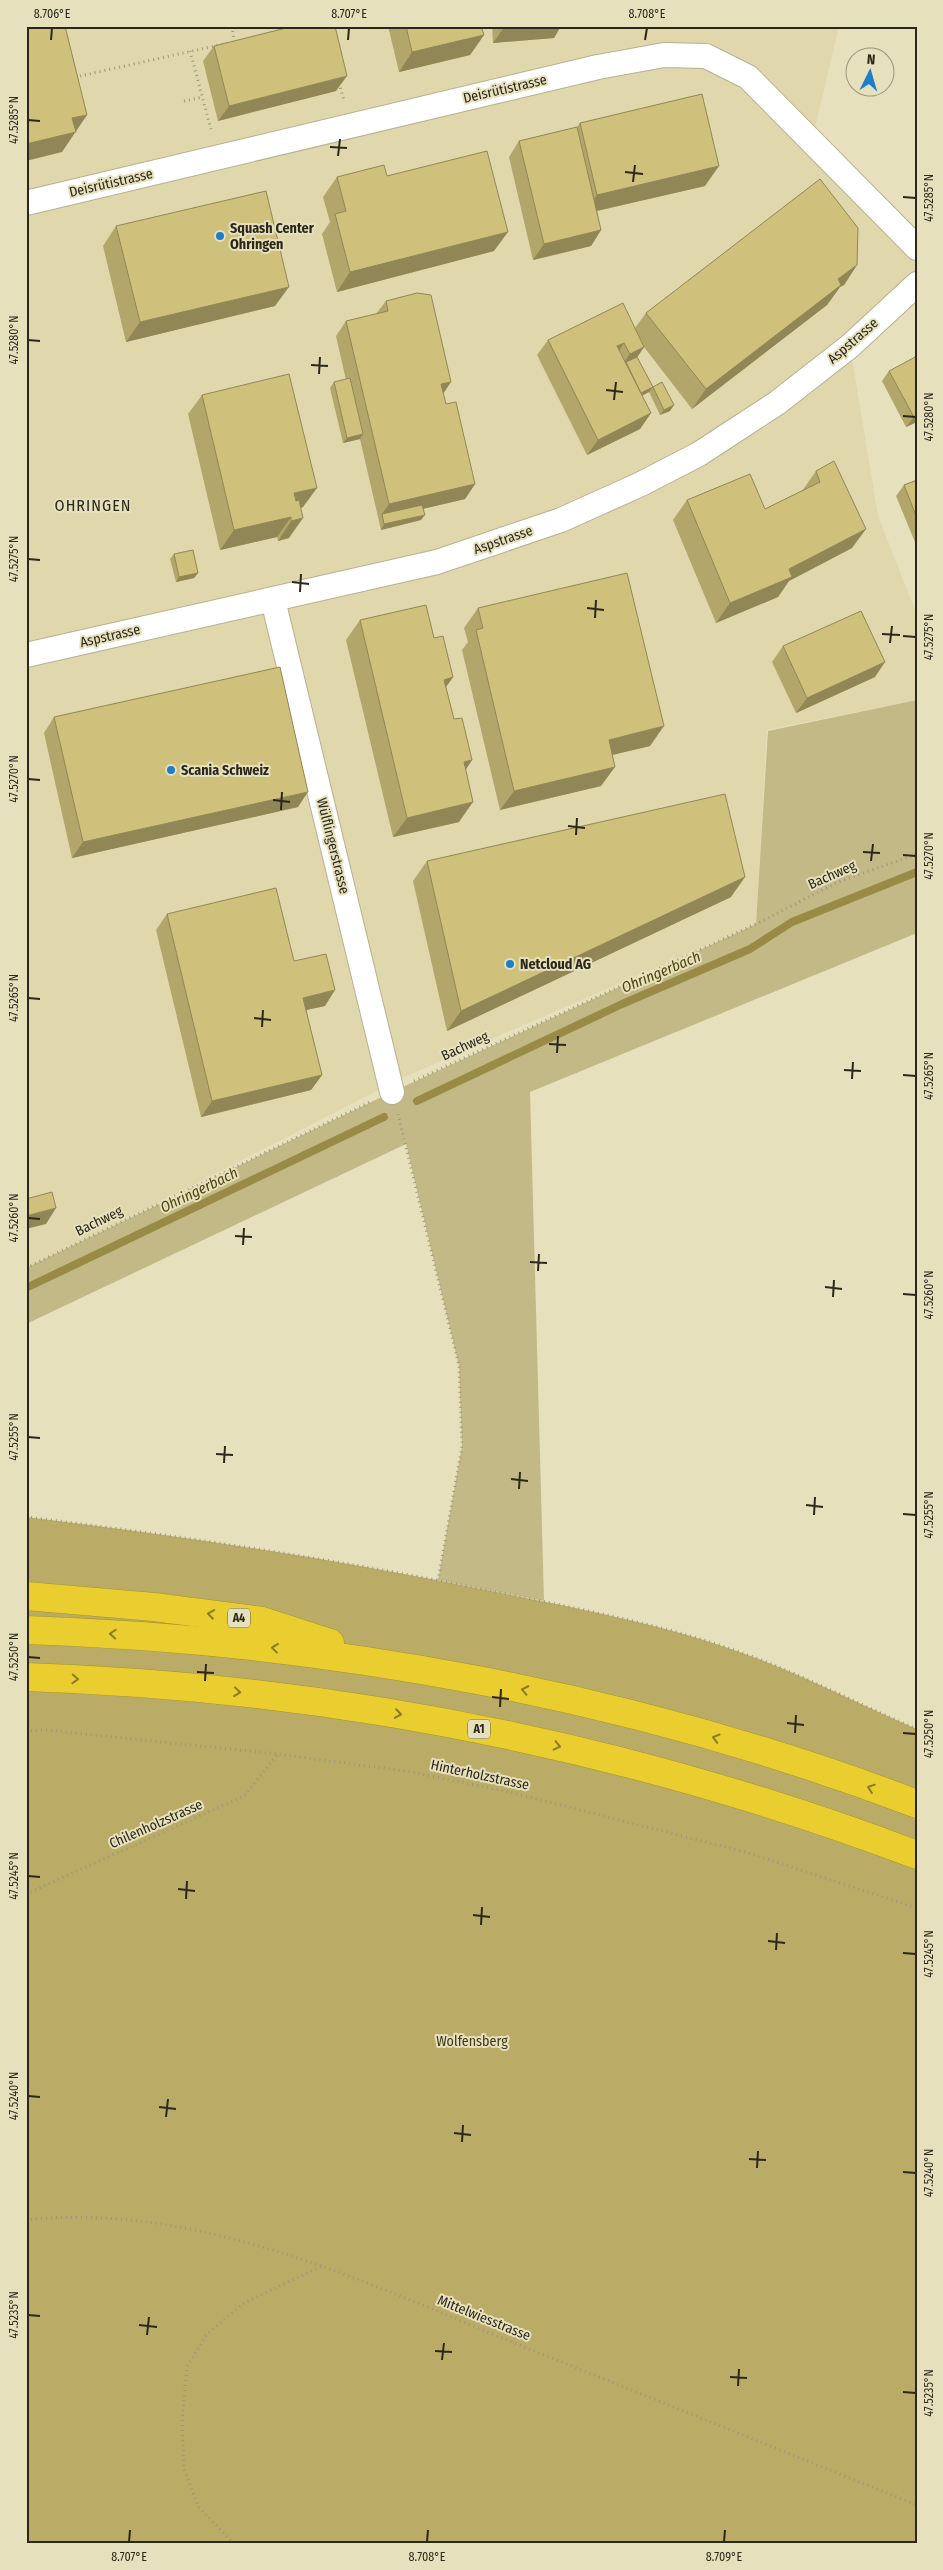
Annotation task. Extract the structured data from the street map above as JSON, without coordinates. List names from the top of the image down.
{
  "streets": {
    "highway": ["A4", "A1"],
    "street": ["Deisrütistrasse", "Aspstrasse", "Wülflingerstrasse"],
    "path": [
      "Bachweg",
      "Hinterholzstrasse",
      "Chilenholzstrasse",
      "Mittelwiesstrasse"
    ]
  },
  "crossings": [
    ["Aspstrasse", "Wülflingerstrasse"],
    ["Wülflingerstrasse", "Bachweg"],
    ["Hinterholzstrasse", "Chilenholzstrasse"]
  ],
  "districts": ["OHRINGEN"],
  "water": ["Ohringerbach"],
  "parks": ["Wolfensberg"],
  "places": ["Squash Center Ohringen", "Scania Schweiz", "Netcloud AG"],
  "north": "top",
  "coordinates": [
    "8.706°E",
    "8.707°E",
    "8.708°E",
    "47.5285°N",
    "47.5280°N",
    "47.5275°N",
    "47.5270°N",
    "47.5265°N",
    "47.5260°N",
    "47.5255°N",
    "47.5250°N",
    "47.5245°N",
    "47.5240°N",
    "47.5235°N",
    "8.709°E"
  ]
}
